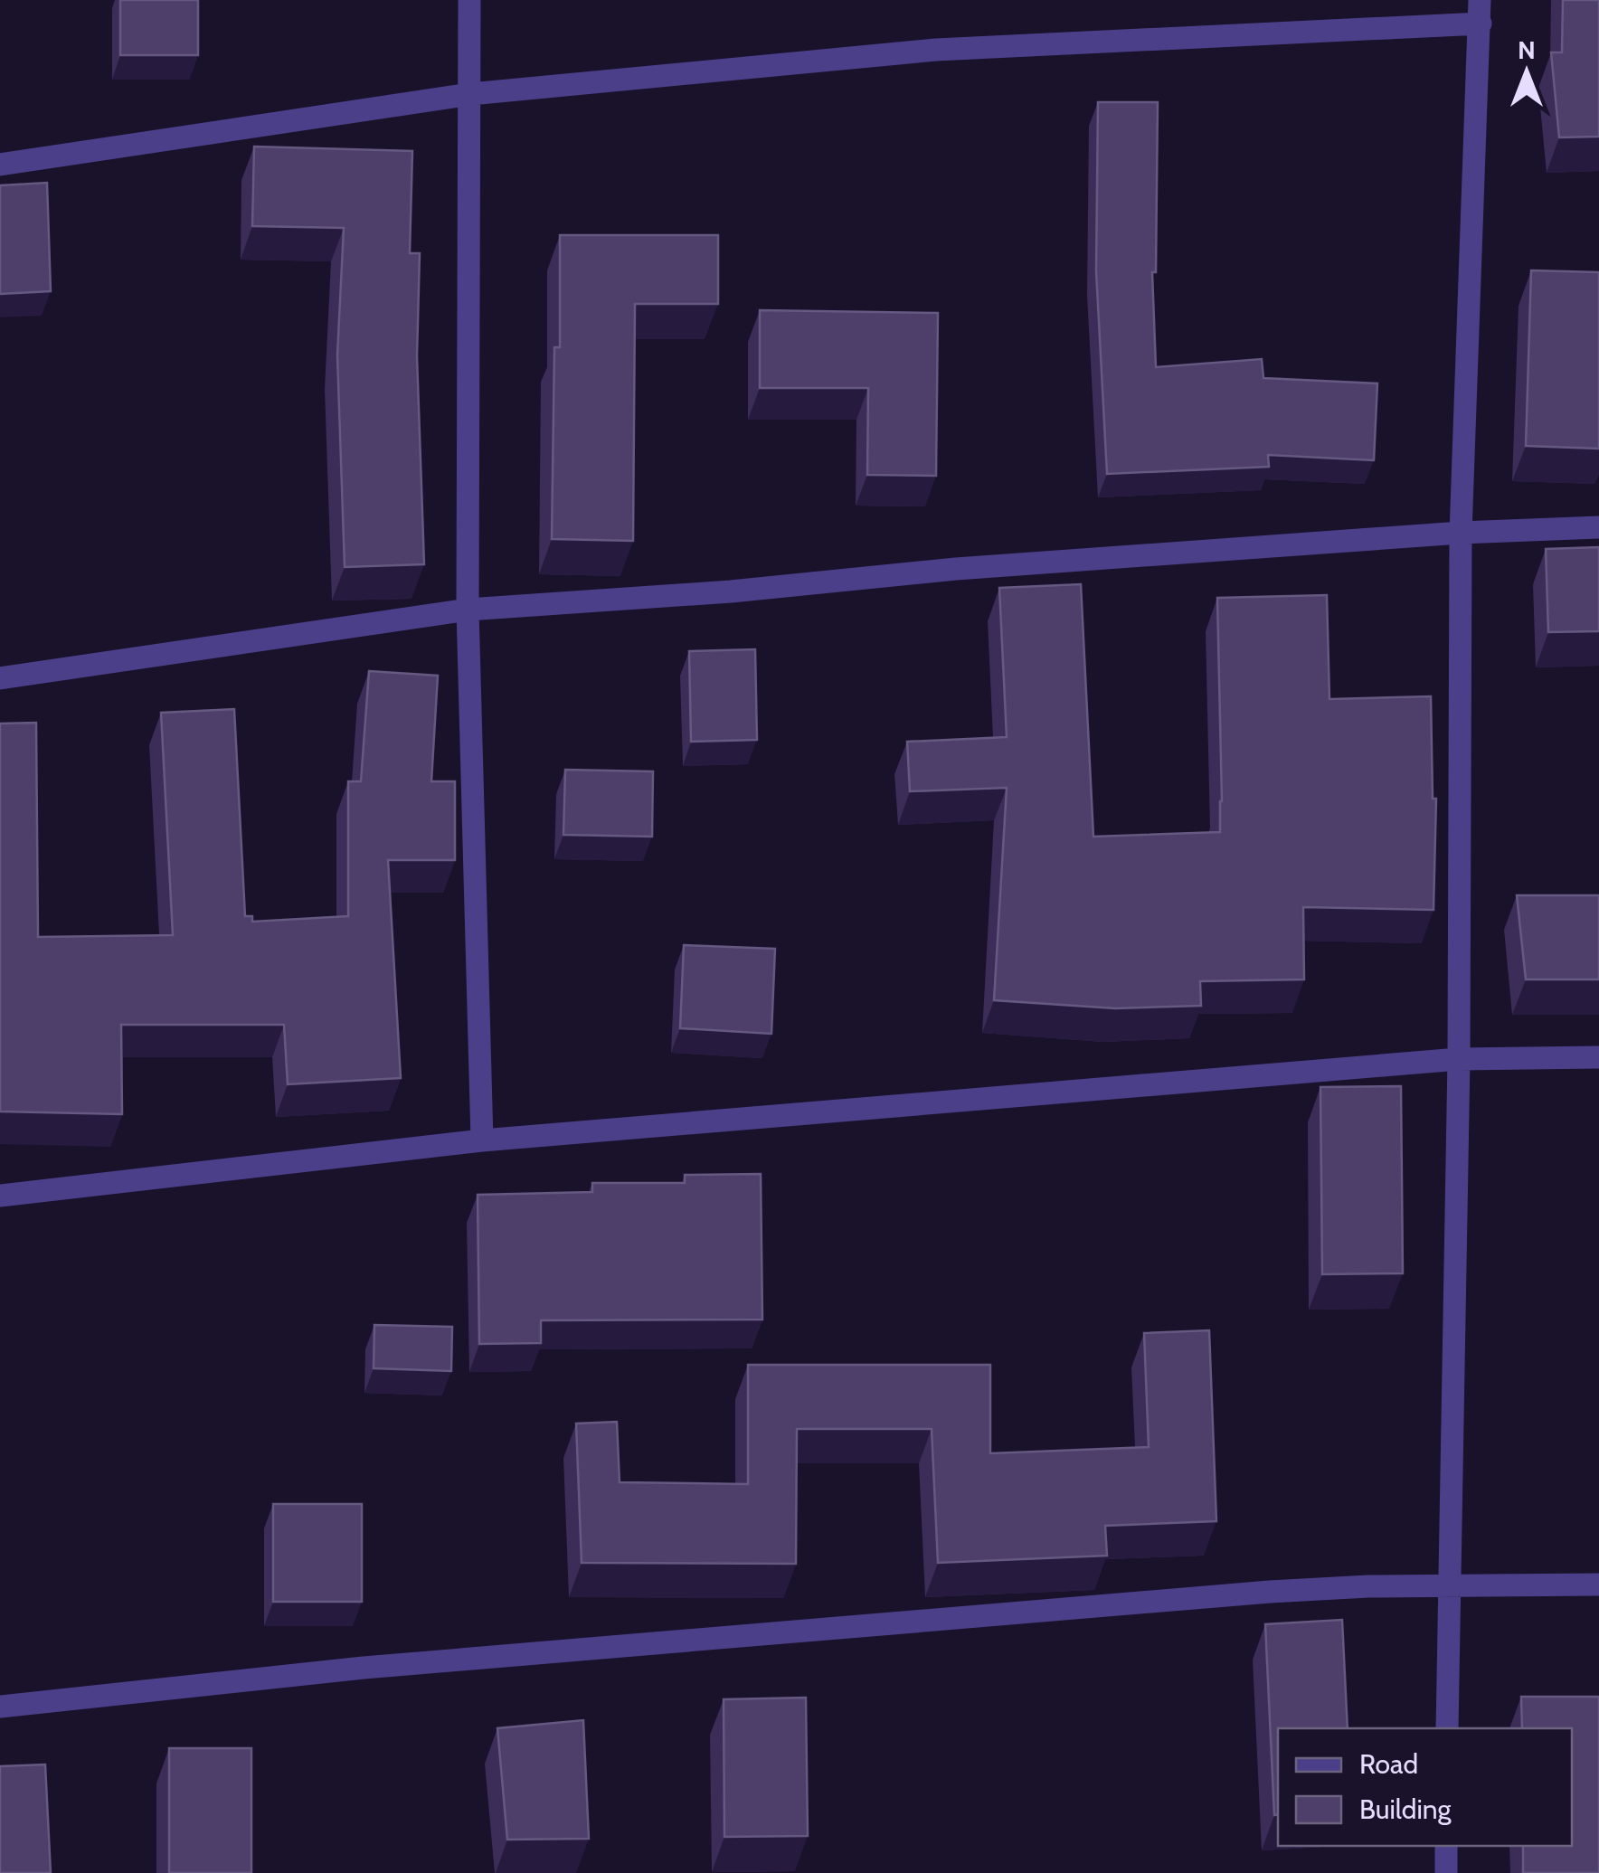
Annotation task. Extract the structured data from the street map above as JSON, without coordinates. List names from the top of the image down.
{
  "legend": ["Road", "Building"],
  "north": "top"
}
